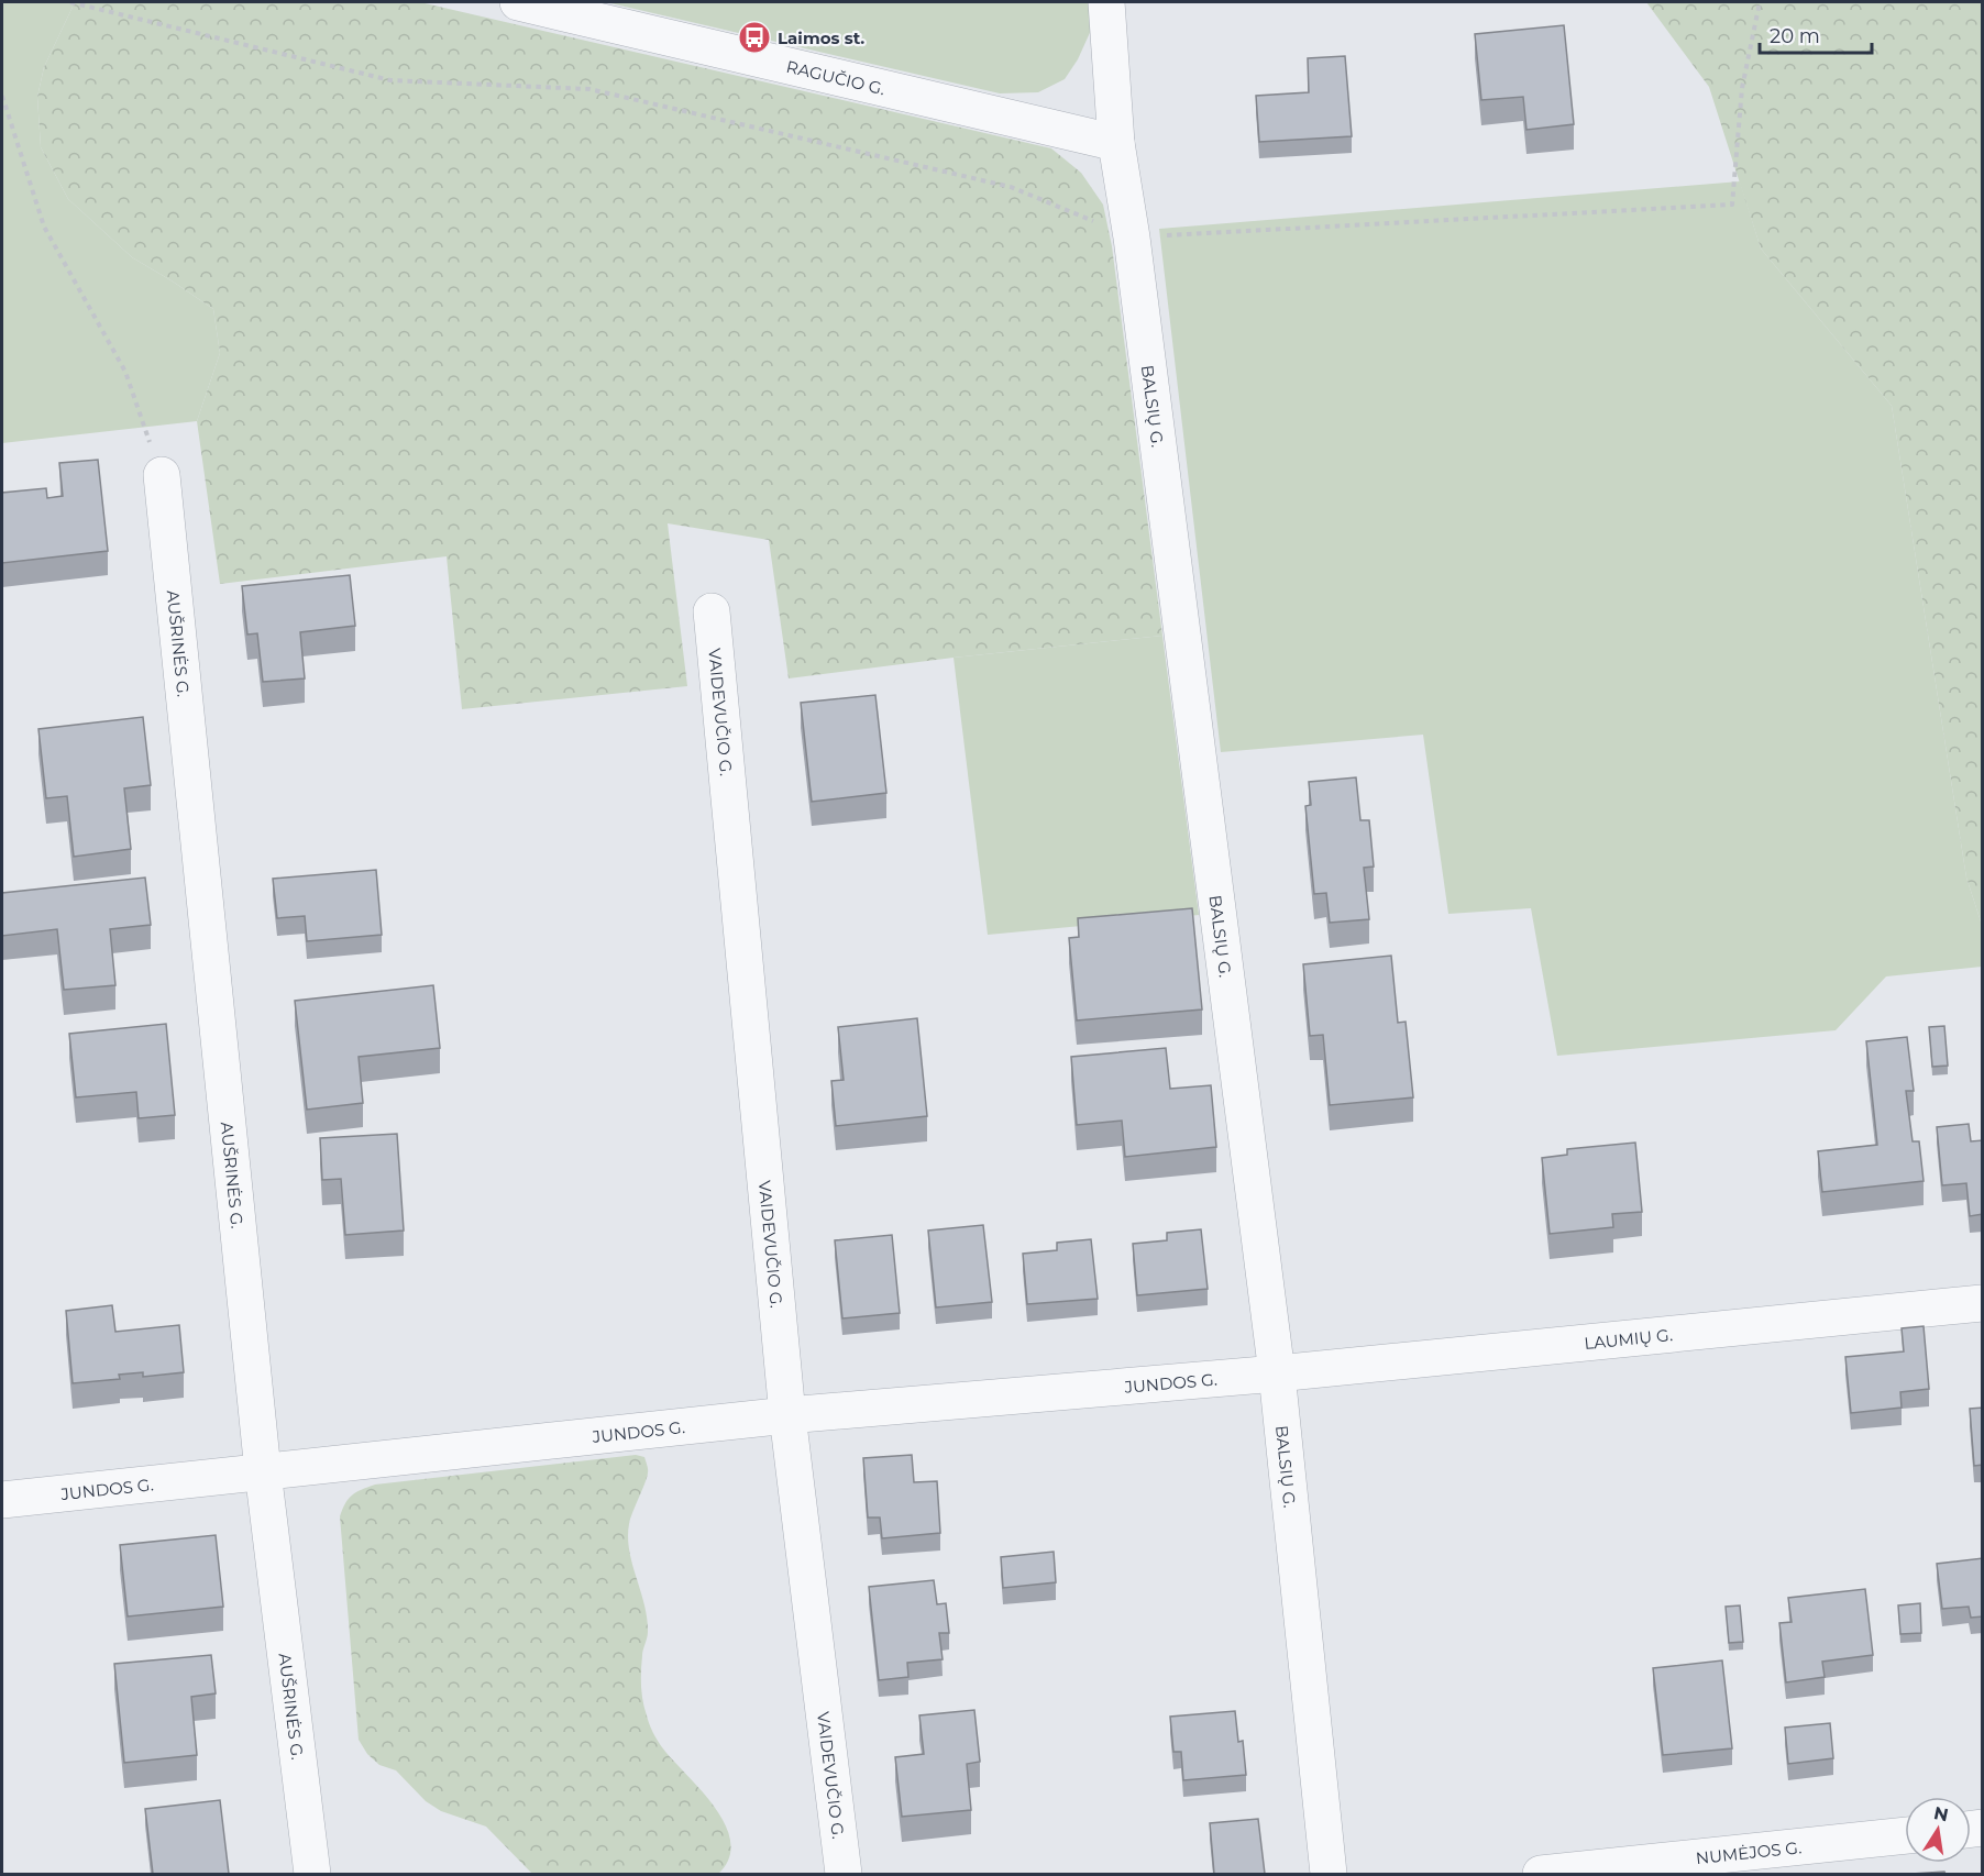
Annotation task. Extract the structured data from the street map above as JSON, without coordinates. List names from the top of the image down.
{
  "streets": {
    "street": [
      "RAGUČIO G.",
      "BALSIŲ G.",
      "AUŠRINĖS G.",
      "VAIDEVUČIO G.",
      "LAUMIŲ G.",
      "JUNDOS G.",
      "NUMĖJOS G."
    ]
  },
  "crossings": [
    ["RAGUČIO G.", "BALSIŲ G."],
    ["BALSIŲ G.", "LAUMIŲ G."],
    ["BALSIŲ G.", "JUNDOS G."],
    ["AUŠRINĖS G.", "JUNDOS G."],
    ["VAIDEVUČIO G.", "JUNDOS G."],
    ["LAUMIŲ G.", "JUNDOS G."]
  ],
  "places": {
    "bus stop": ["Laimos st."]
  },
  "scale_bar": "20 m",
  "north": "top"
}
